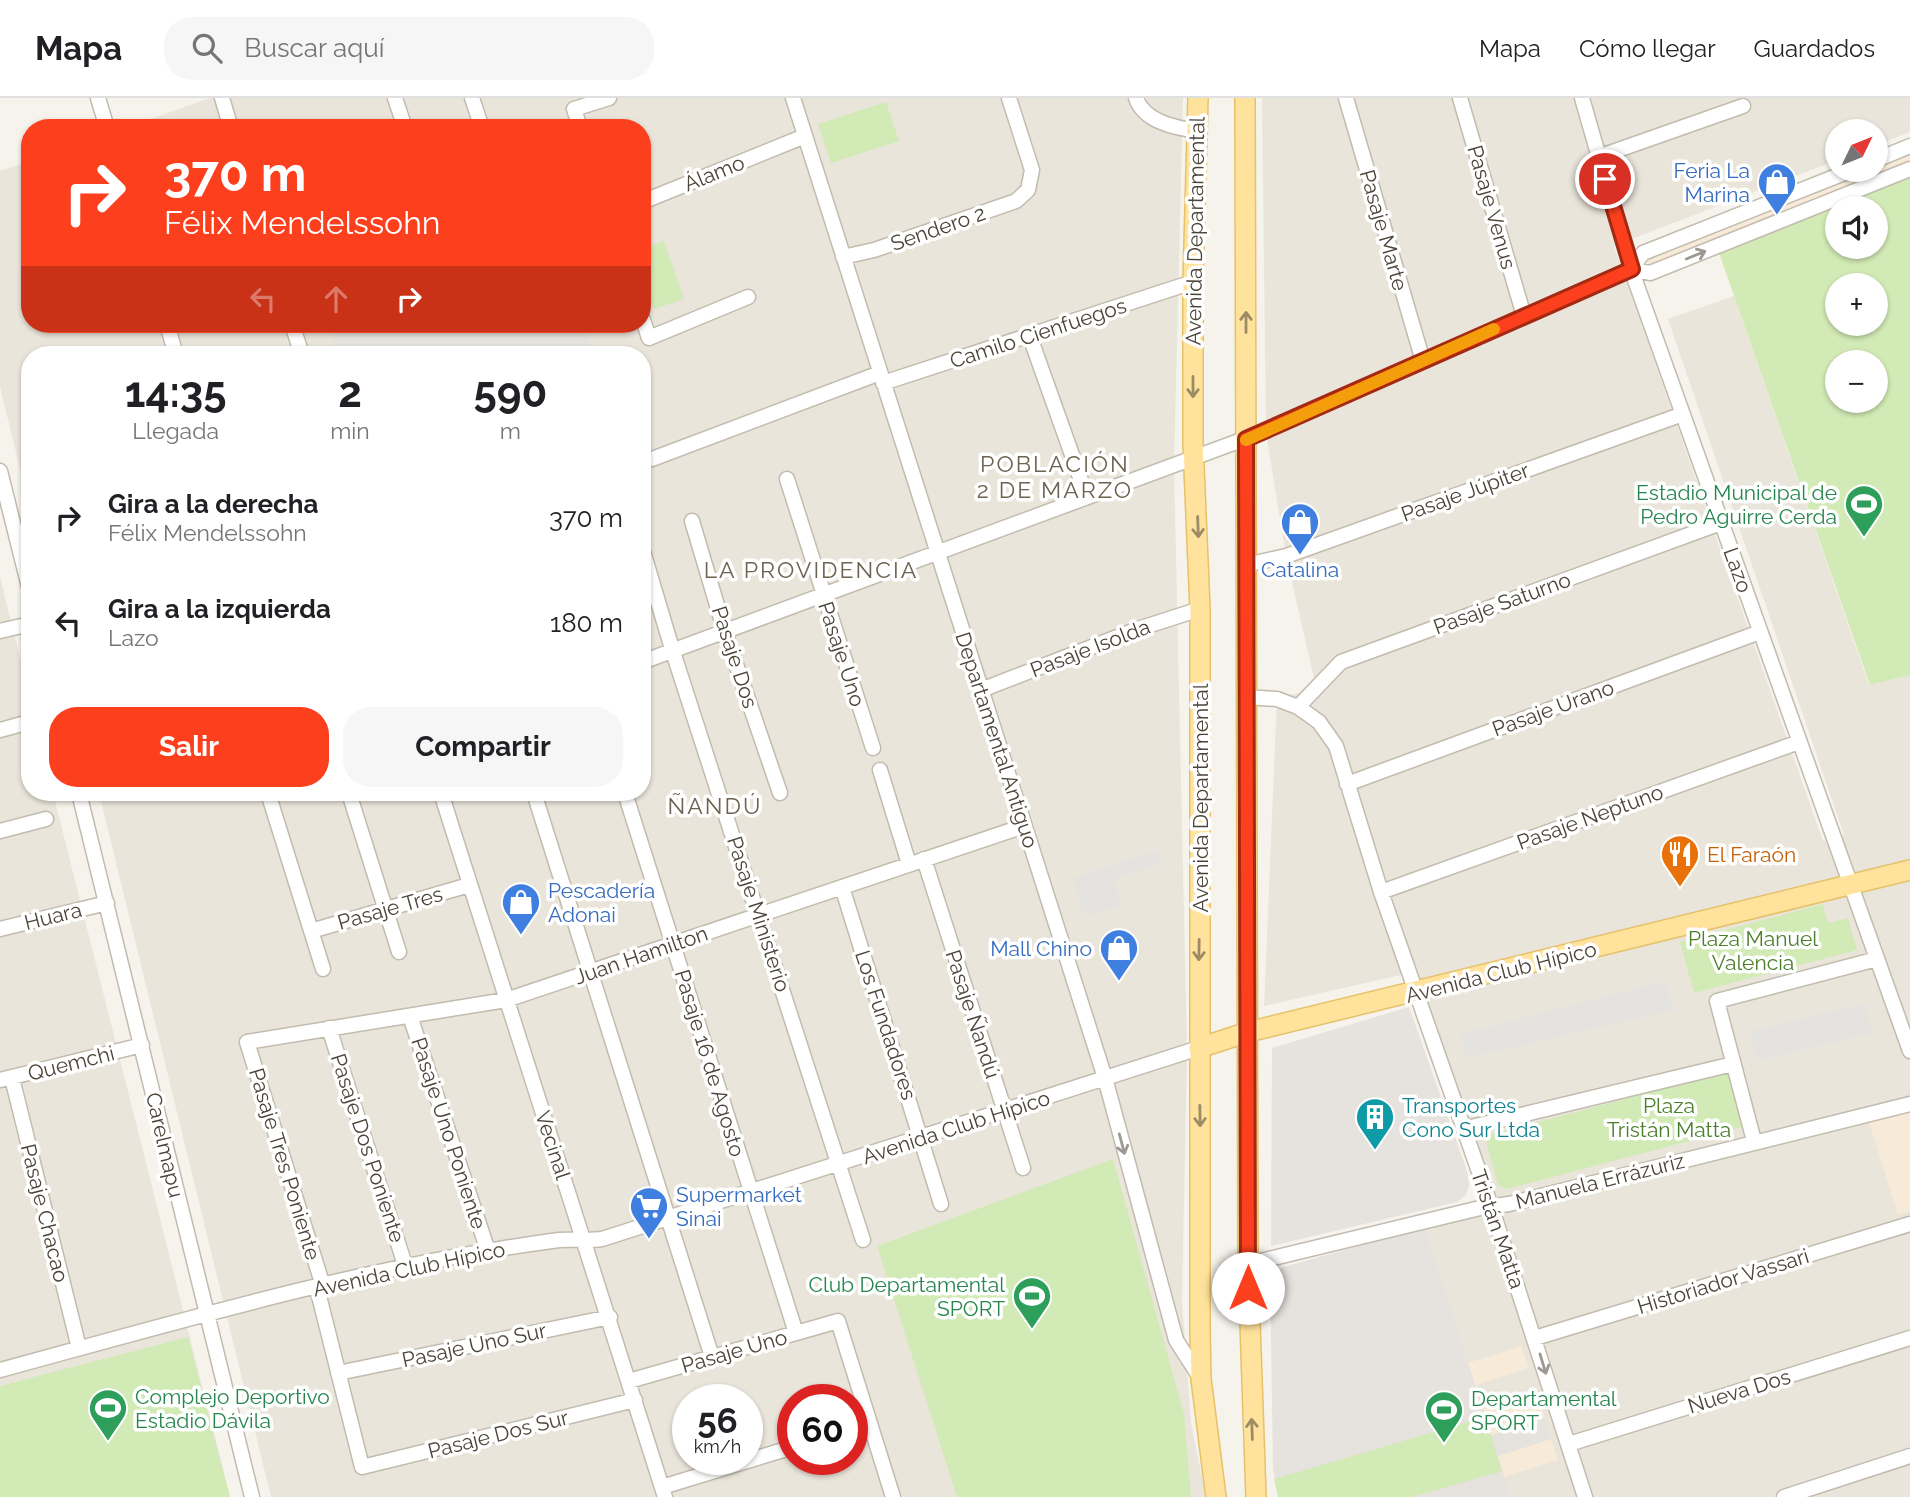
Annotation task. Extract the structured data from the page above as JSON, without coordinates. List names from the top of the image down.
{
  "streets": {
    "main road": ["Avenida Departamental", "Avenida Club Hípico"],
    "street": [
      "Álamo",
      "Pasaje Venus",
      "Sendero 2",
      "Pasaje Marte",
      "Camilo Cienfuegos",
      "Pasaje Júpiter",
      "Lazo",
      "Pasaje Saturno",
      "Pasaje Isolda",
      "Pasaje Uno",
      "Pasaje Dos",
      "Pasaje Urano",
      "Departamental Antiguo",
      "Pasaje Neptuno",
      "Pasaje Tres",
      "Pasaje Ministerio",
      "Huara",
      "Juan Hamilton",
      "Pasaje Ñandú",
      "Los Fundadores",
      "Quemchi",
      "Pasaje 16 de Agosto",
      "Pasaje Uno Poniente",
      "Carelmapu",
      "Vecinal",
      "Pasaje Dos Poniente",
      "Pasaje Tres Poniente",
      "Manuela Errázuriz",
      "Pasaje Chacao",
      "Tristán Matta",
      "Historiador Vassari",
      "Pasaje Uno Sur",
      "Nueva Dos",
      "Pasaje Dos Sur"
    ]
  },
  "crossings": [
    ["Álamo", "Departamental Antiguo"],
    ["Sendero 2", "Departamental Antiguo"],
    ["Avenida Departamental", "Camilo Cienfuegos"],
    ["Avenida Departamental", "Pasaje Isolda"],
    ["Avenida Departamental", "Departamental Antiguo"],
    ["Avenida Departamental", "Avenida Club Hípico"],
    ["Camilo Cienfuegos", "Departamental Antiguo"],
    ["Pasaje Júpiter", "Lazo"],
    ["Lazo", "Pasaje Saturno"],
    ["Lazo", "Pasaje Urano"],
    ["Lazo", "Pasaje Neptuno"],
    ["Lazo", "Avenida Club Hípico"],
    ["Pasaje Saturno", "Tristán Matta"],
    ["Pasaje Isolda", "Departamental Antiguo"],
    ["Pasaje Uno", "Pasaje 16 de Agosto"],
    ["Pasaje Uno", "Vecinal"],
    ["Pasaje Urano", "Tristán Matta"],
    ["Departamental Antiguo", "Juan Hamilton"],
    ["Departamental Antiguo", "Avenida Club Hípico"],
    ["Pasaje Neptuno", "Tristán Matta"],
    ["Pasaje Tres", "Vecinal"],
    ["Pasaje Ministerio", "Juan Hamilton"],
    ["Pasaje Ministerio", "Avenida Club Hípico"],
    ["Huara", "Carelmapu"],
    ["Juan Hamilton", "Pasaje Ñandú"],
    ["Juan Hamilton", "Los Fundadores"],
    ["Juan Hamilton", "Pasaje 16 de Agosto"],
    ["Juan Hamilton", "Pasaje Uno Poniente"],
    ["Juan Hamilton", "Vecinal"],
    ["Juan Hamilton", "Pasaje Dos Poniente"],
    ["Juan Hamilton", "Pasaje Tres Poniente"],
    ["Avenida Club Hípico", "Pasaje Ñandú"],
    ["Avenida Club Hípico", "Los Fundadores"],
    ["Avenida Club Hípico", "Pasaje 16 de Agosto"],
    ["Avenida Club Hípico", "Pasaje Uno Poniente"],
    ["Avenida Club Hípico", "Carelmapu"],
    ["Avenida Club Hípico", "Vecinal"],
    ["Avenida Club Hípico", "Pasaje Dos Poniente"],
    ["Avenida Club Hípico", "Pasaje Tres Poniente"],
    ["Avenida Club Hípico", "Pasaje Chacao"],
    ["Avenida Club Hípico", "Tristán Matta"],
    ["Quemchi", "Carelmapu"],
    ["Quemchi", "Pasaje Chacao"],
    ["Vecinal", "Pasaje Uno Sur"],
    ["Vecinal", "Pasaje Dos Sur"],
    ["Pasaje Tres Poniente", "Pasaje Uno Sur"],
    ["Pasaje Tres Poniente", "Pasaje Dos Sur"],
    ["Manuela Errázuriz", "Tristán Matta"],
    ["Tristán Matta", "Historiador Vassari"],
    ["Tristán Matta", "Nueva Dos"]
  ],
  "districts": ["POBLACIÓN 2 DE MARZO", "LA PROVIDENCIA", "ÑANDÚ"],
  "parks": ["Plaza Manuel Valencia", "Plaza Tristán Matta"],
  "places": {
    "shop": [
      "Feria La Marina",
      "Catalina",
      "Pescadería Adonai",
      "Mall Chino"
    ],
    "sports": [
      "Estadio Municipal de Pedro Aguirre Cerda",
      "Club Departamental SPORT",
      "Complejo Deportivo Estadio Dávila",
      "Departamental SPORT"
    ],
    "restaurant": ["El Faraón"],
    "building": ["Transportes Cono Sur Ltda"],
    "supermarket": ["Supermarket Sinai"]
  },
  "north": "top right",
  "page": {
    "header": "Mapa",
    "search": "Buscar aquí",
    "nav": ["Mapa", "Cómo llegar", "Guardados"],
    "map_buttons": ["+", "−"],
    "turn": ["370 m", "Félix Mendelssohn"],
    "eta": [
      "14:35",
      "Llegada",
      "2",
      "min",
      "590",
      "m"
    ],
    "list": [
      {
        "name": "Gira a la derecha",
        "note": "Félix Mendelssohn",
        "value": "370 m"
      },
      {
        "name": "Gira a la izquierda",
        "note": "Lazo",
        "value": "180 m"
      }
    ],
    "buttons": ["Salir", "Compartir"],
    "speed": "56 km/h",
    "limit": "60"
  }
}
